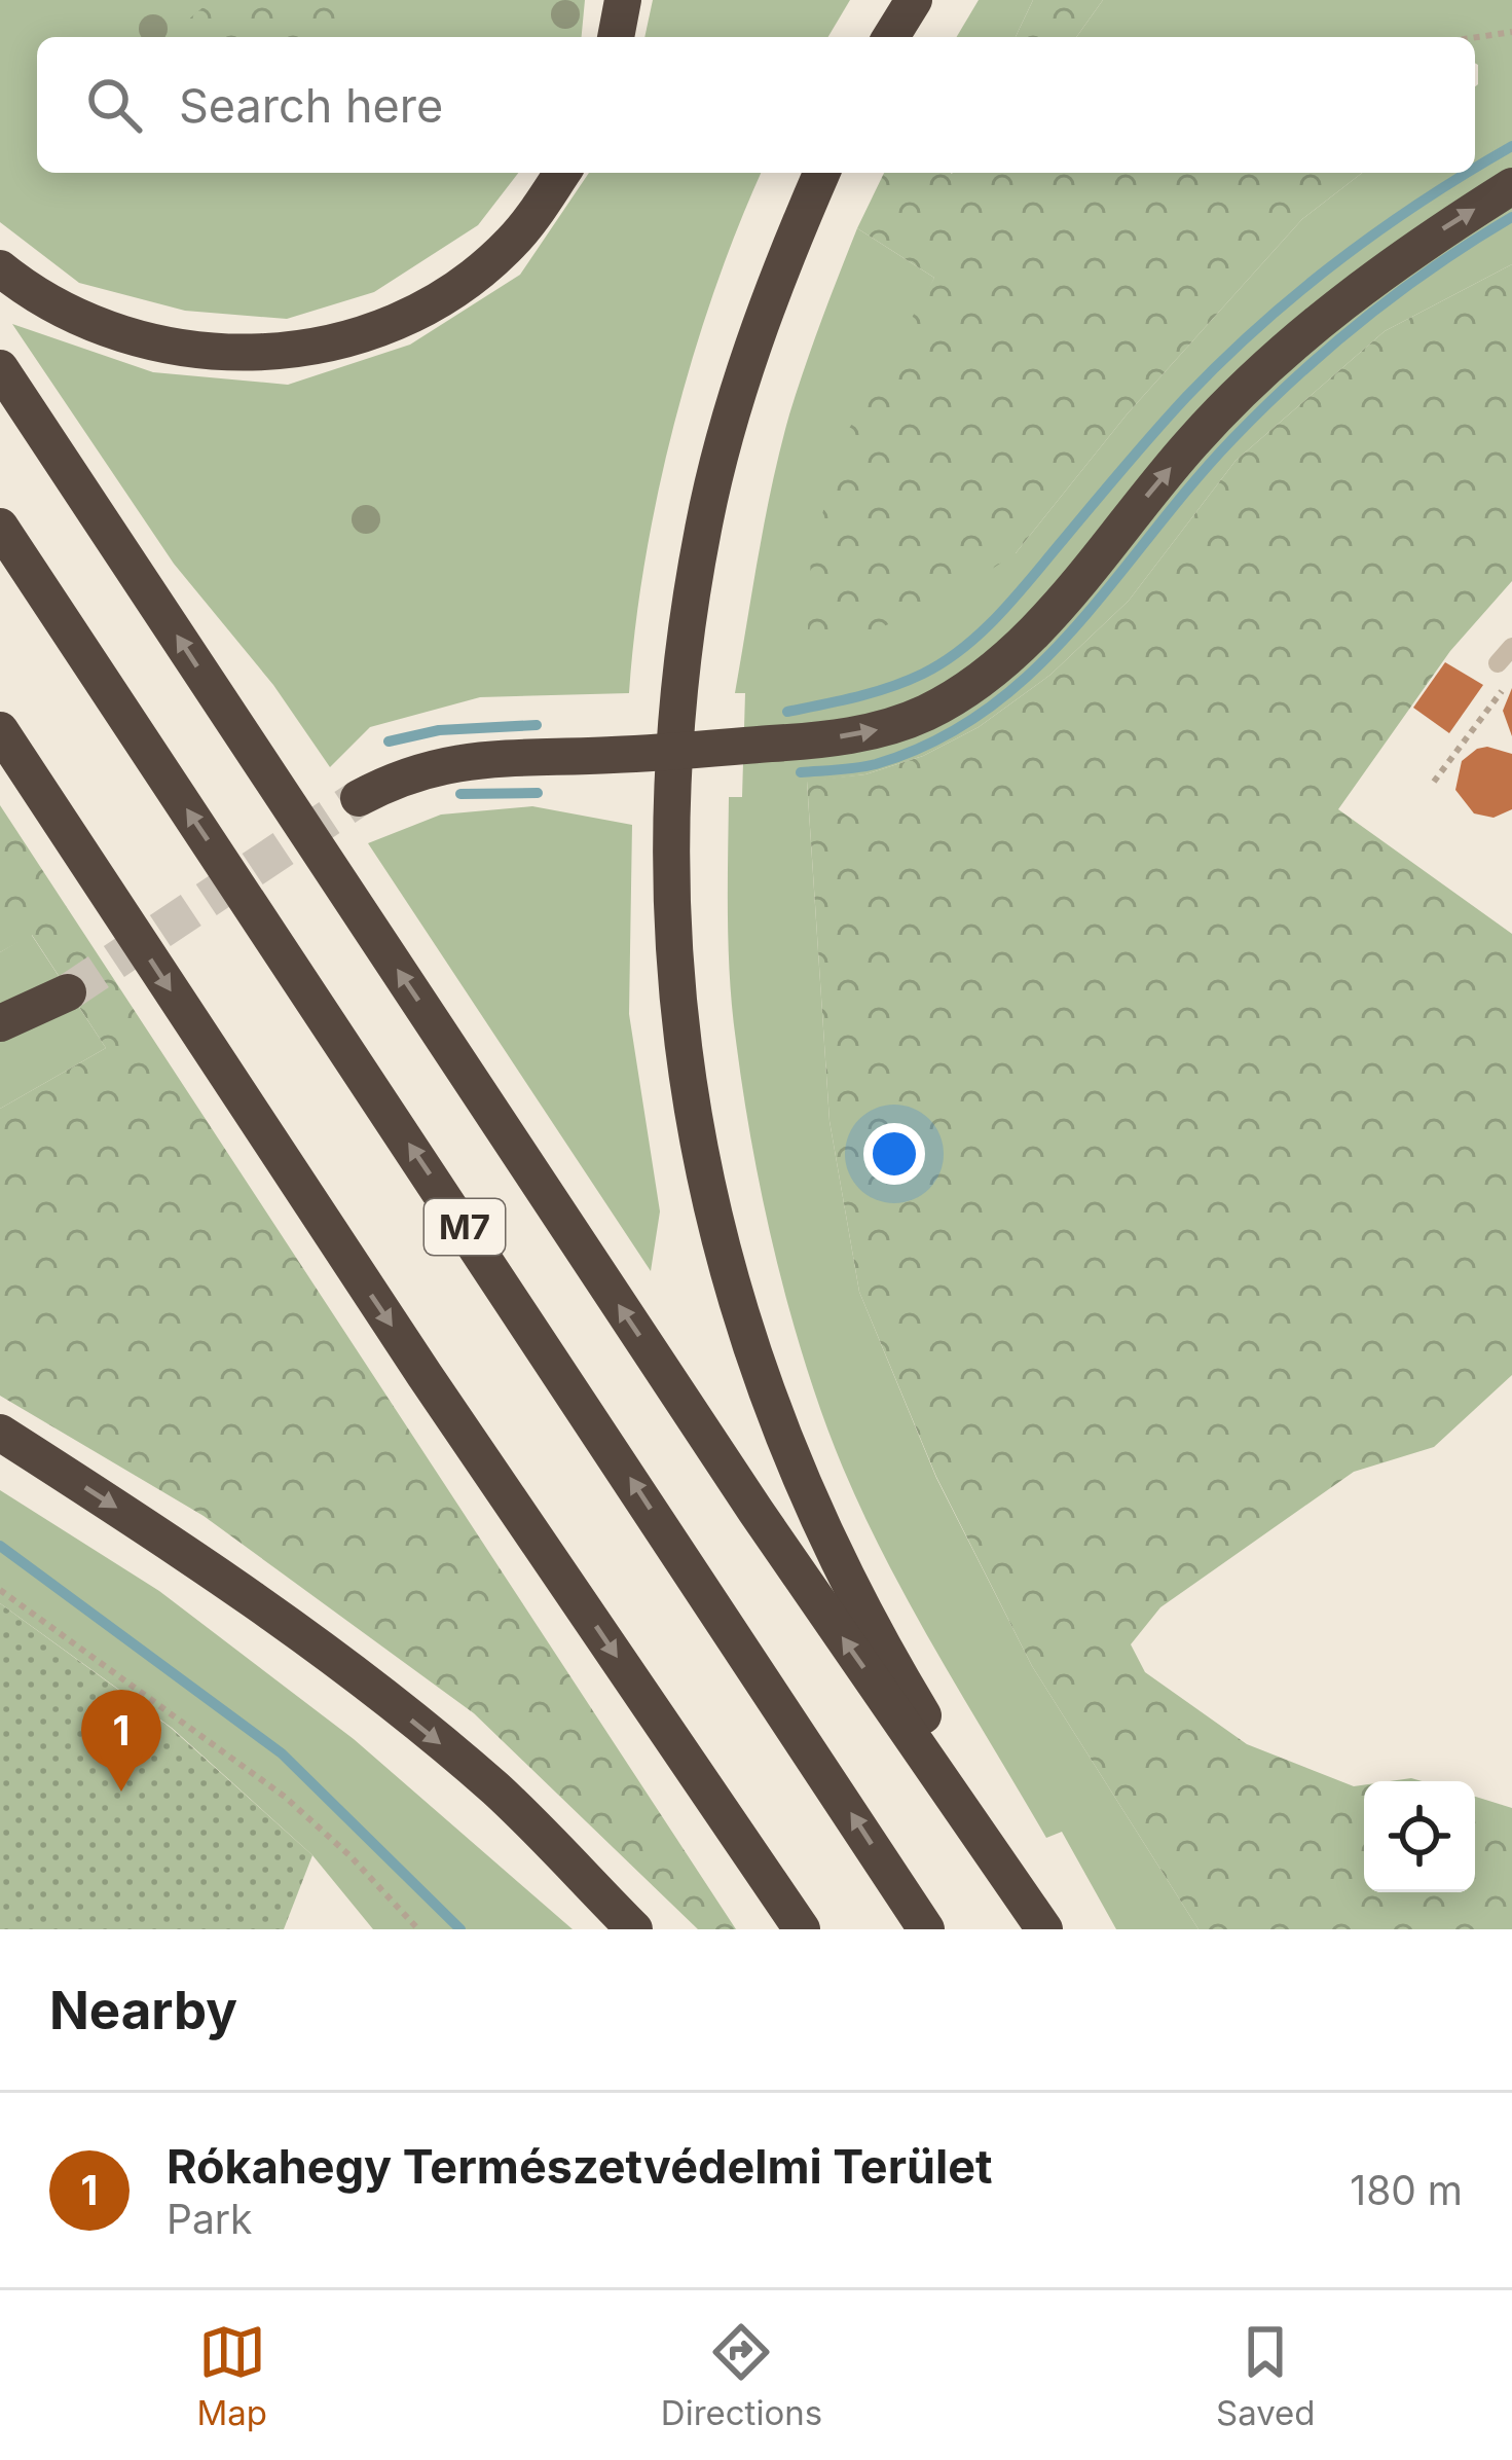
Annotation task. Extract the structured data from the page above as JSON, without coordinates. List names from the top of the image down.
{
  "streets": {
    "highway": ["M7"]
  },
  "page": {
    "search": "Search here",
    "pins": "1",
    "heading": "Nearby",
    "list": [
      {
        "mark": "1",
        "name": "Rókahegy Természetvédelmi Terület",
        "note": "Park",
        "value": "180 m"
      }
    ],
    "nav": ["Map", "Directions", "Saved"]
  }
}
